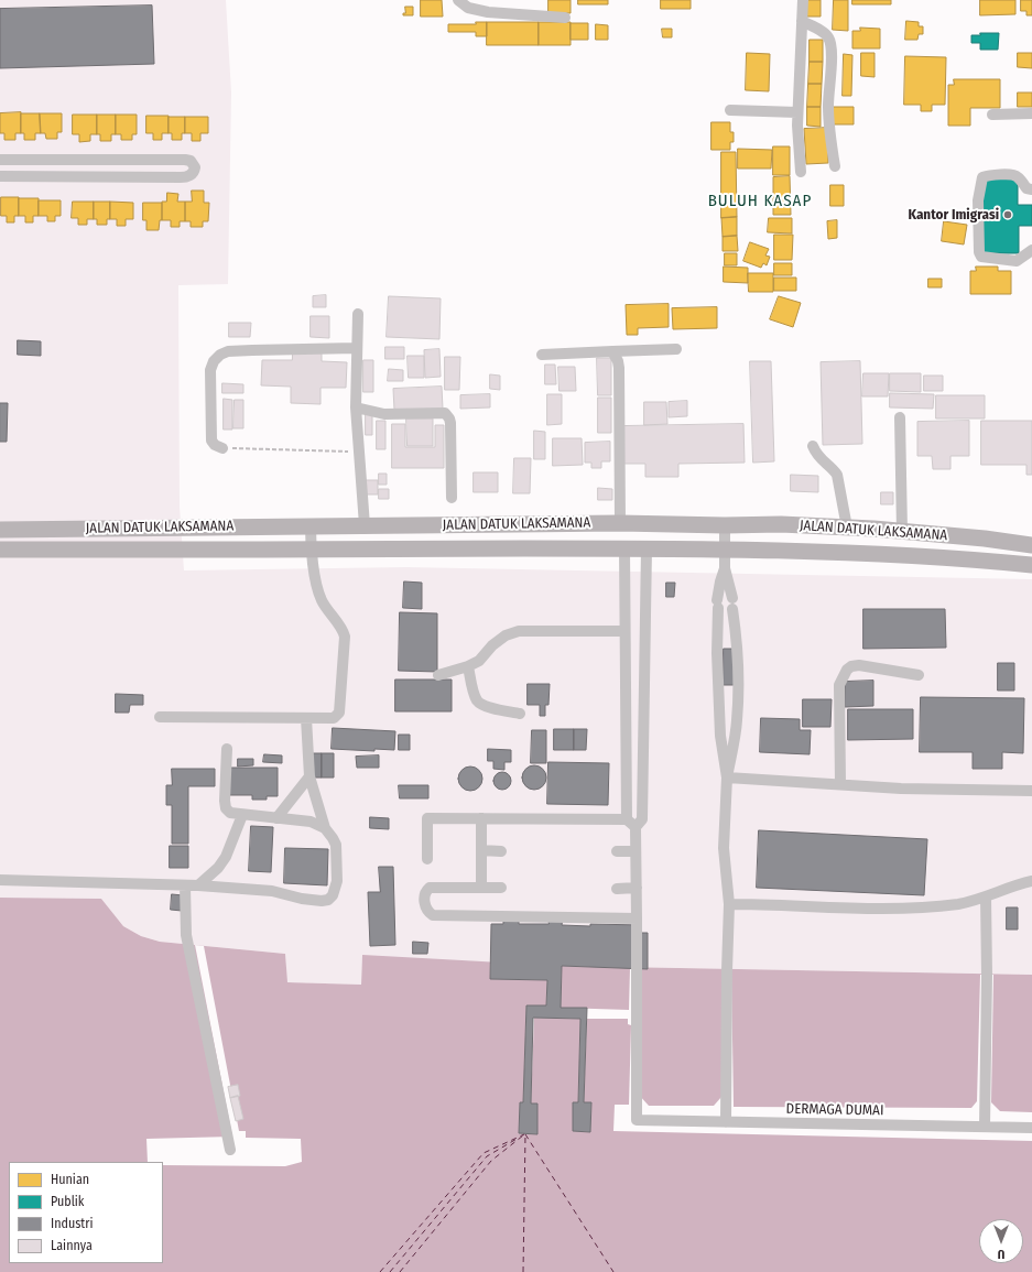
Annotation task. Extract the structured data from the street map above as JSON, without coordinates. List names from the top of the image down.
{
  "streets": {
    "highway": ["JALAN DATUK LAKSAMANA"],
    "street": ["DERMAGA DUMAI"]
  },
  "districts": ["BULUH KASAP"],
  "places": ["Kantor Imigrasi"],
  "legend": [
    "Hunian",
    "Publik",
    "Industri",
    "Lainnya"
  ],
  "north": "bottom"
}
